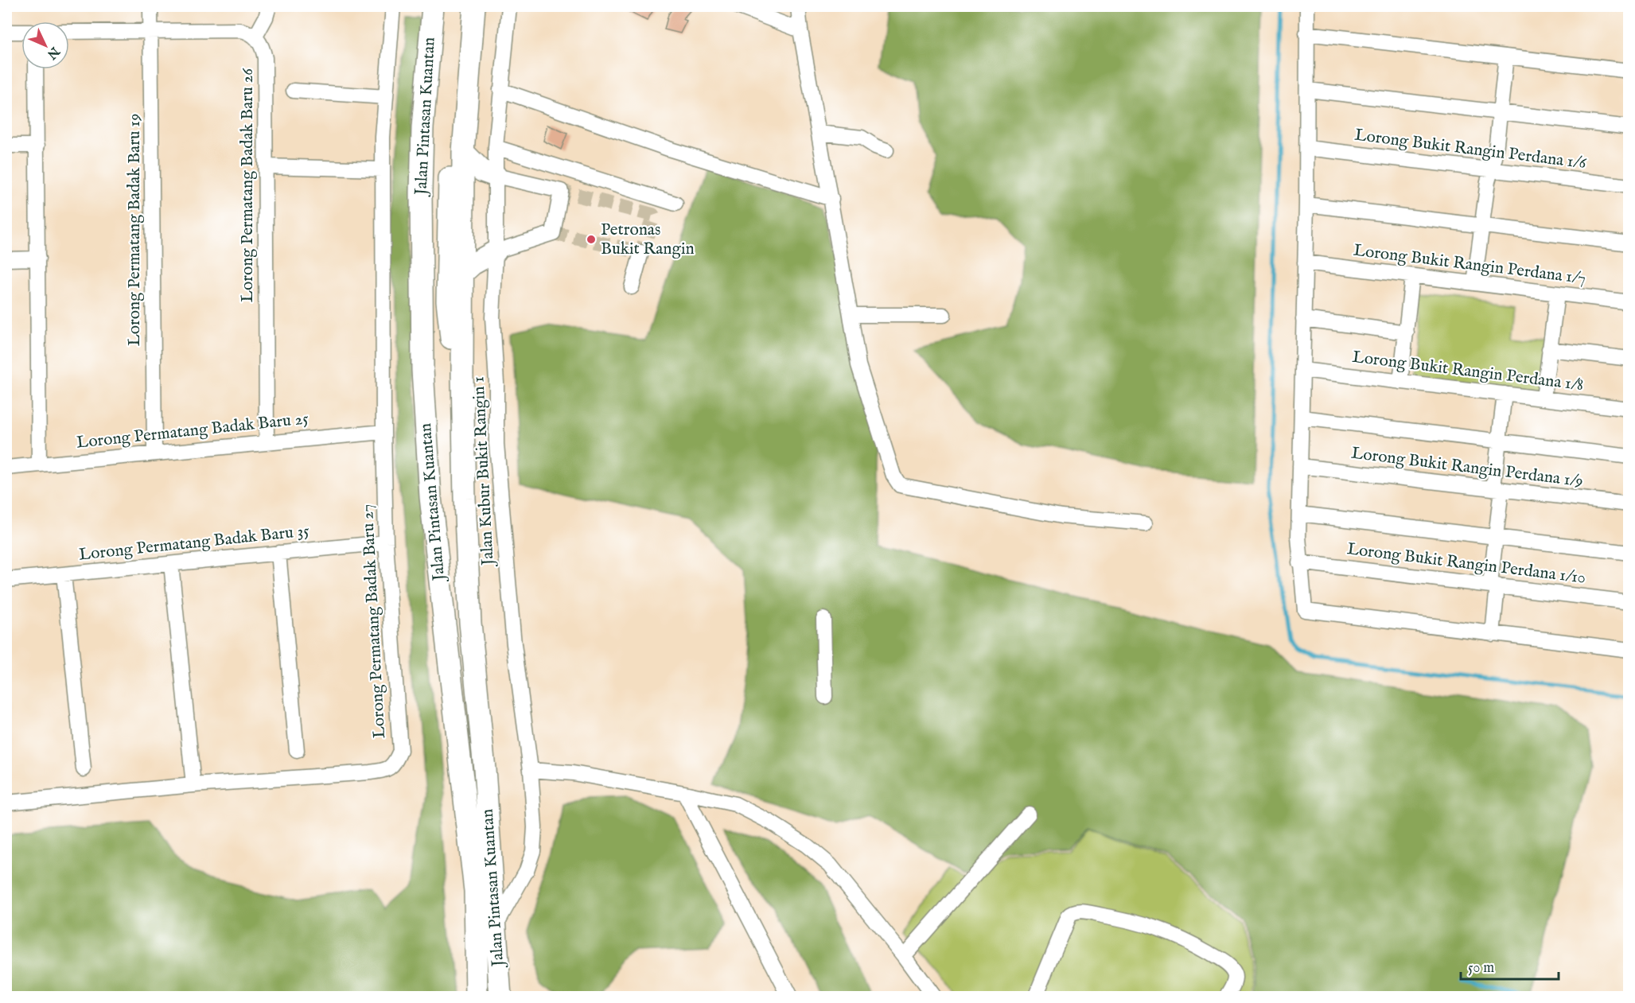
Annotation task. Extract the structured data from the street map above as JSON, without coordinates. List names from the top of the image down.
{
  "streets": {
    "highway": ["Jalan Pintasan Kuantan"],
    "street": [
      "Lorong Bukit Rangin Perdana 1/6",
      "Lorong Permatang Badak Baru 26",
      "Lorong Permatang Badak Baru 19",
      "Lorong Bukit Rangin Perdana 1/7",
      "Lorong Bukit Rangin Perdana 1/8",
      "Lorong Permatang Badak Baru 25",
      "Lorong Bukit Rangin Perdana 1/9",
      "Jalan Kubur Bukit Rangin 1",
      "Lorong Permatang Badak Baru 35",
      "Lorong Bukit Rangin Perdana 1/10",
      "Lorong Permatang Badak Baru 27"
    ]
  },
  "crossings": [
    ["Jalan Pintasan Kuantan", "Jalan Kubur Bukit Rangin 1"],
    ["Lorong Permatang Badak Baru 26", "Lorong Permatang Badak Baru 25"],
    ["Lorong Permatang Badak Baru 19", "Lorong Permatang Badak Baru 25"],
    ["Lorong Permatang Badak Baru 25", "Lorong Permatang Badak Baru 27"],
    ["Lorong Permatang Badak Baru 35", "Lorong Permatang Badak Baru 27"]
  ],
  "places": ["Petronas Bukit Rangin"],
  "scale_bar": "50 m",
  "north": "bottom right"
}
